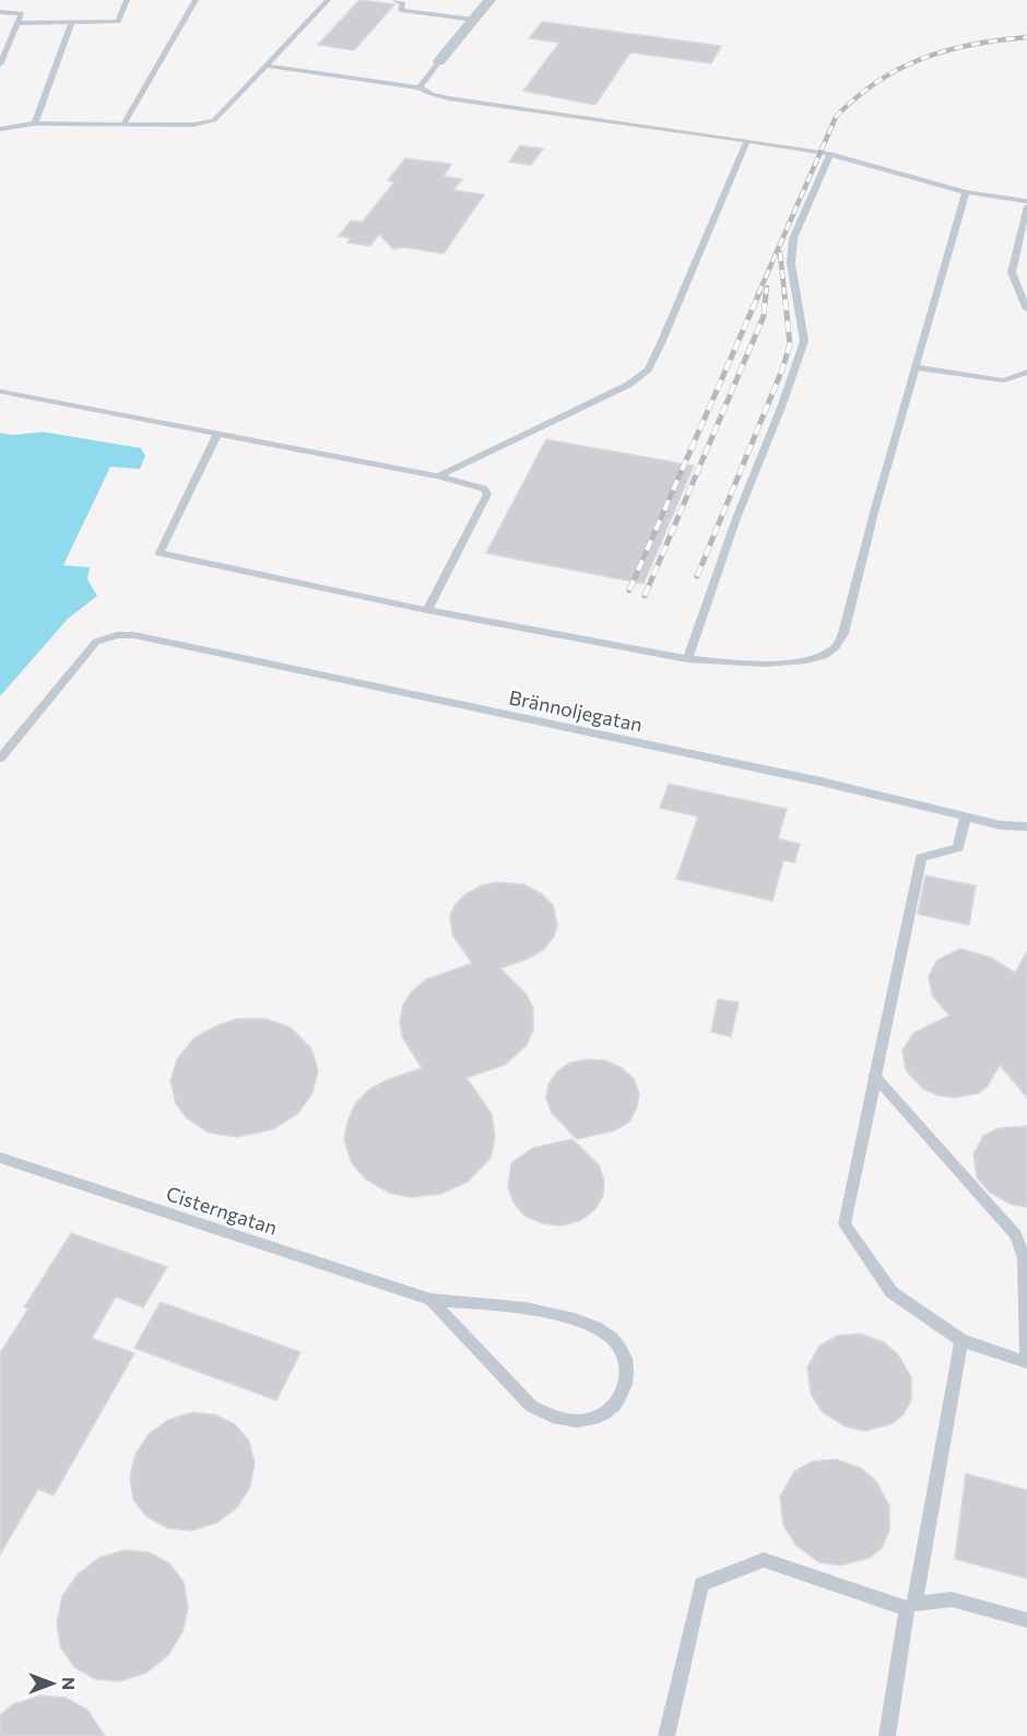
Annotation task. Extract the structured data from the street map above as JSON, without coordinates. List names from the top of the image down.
{
  "streets": {
    "lane": ["Brännoljegatan", "Cisterngatan"]
  },
  "north": "right"
}
